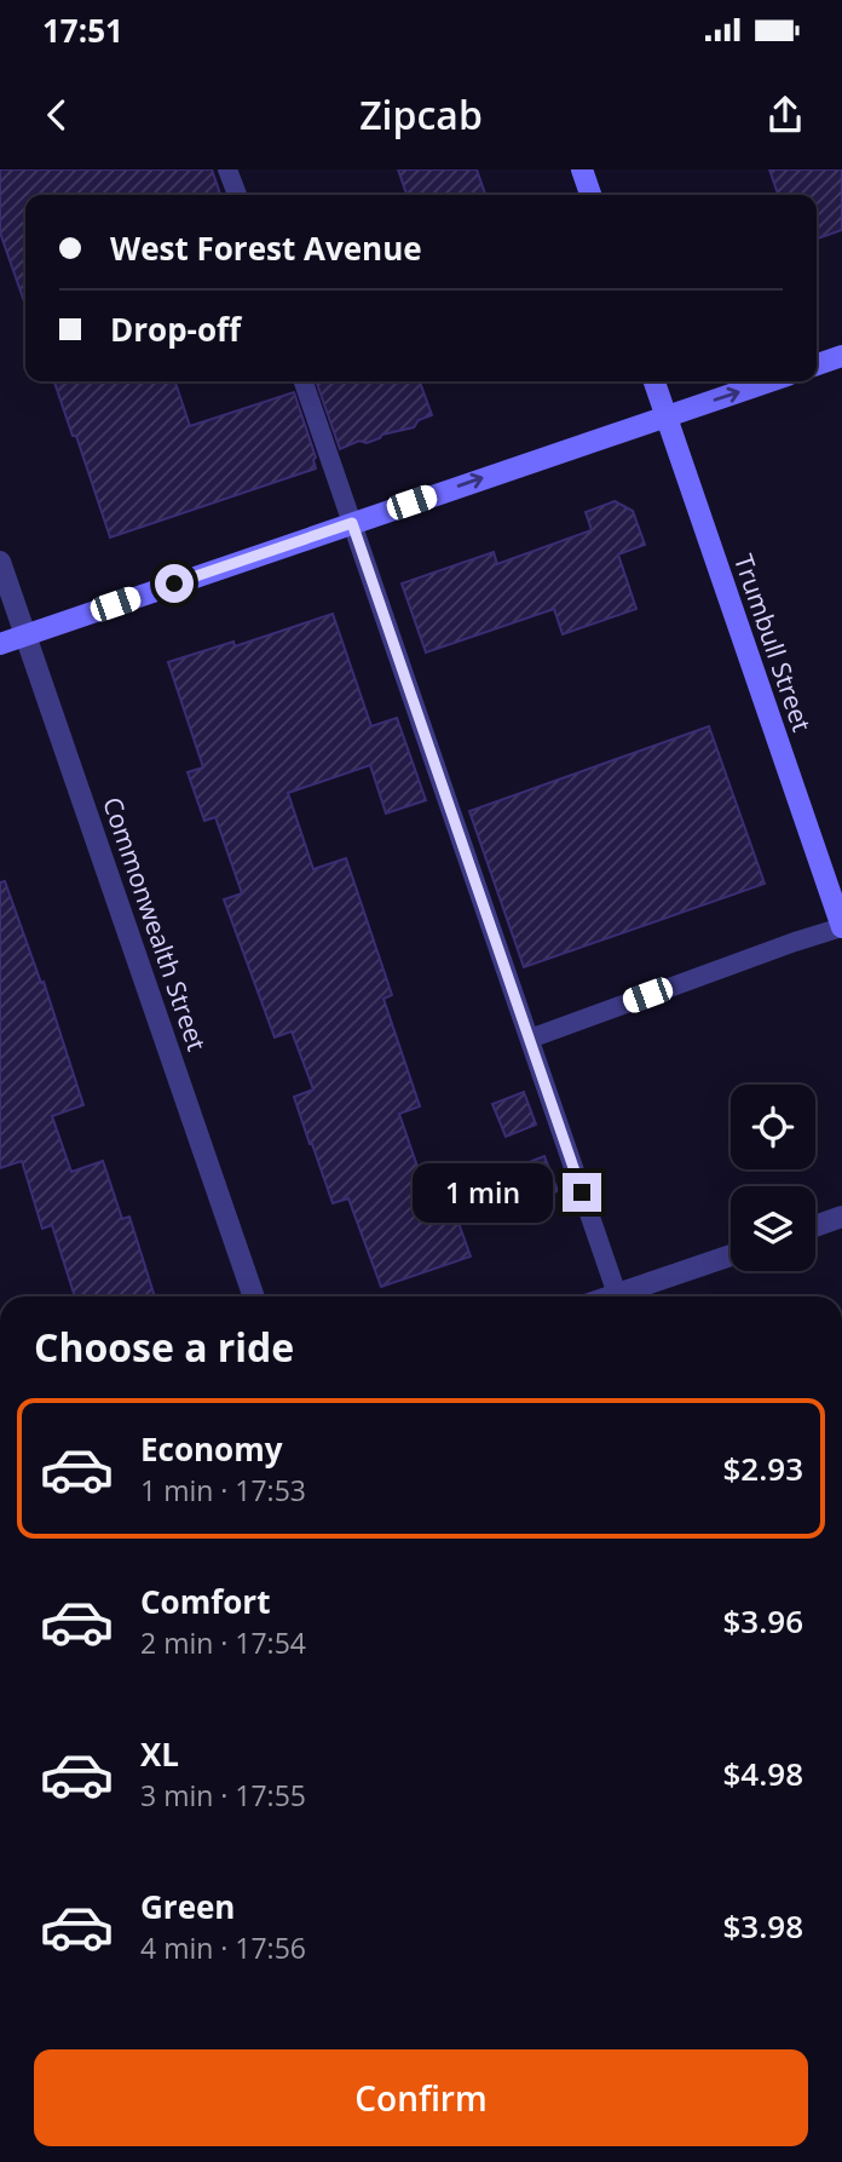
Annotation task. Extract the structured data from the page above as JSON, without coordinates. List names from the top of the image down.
{
  "streets": {
    "street": ["Trumbull Street", "Commonwealth Street"]
  },
  "page": {
    "status": "17:51",
    "header": "Zipcab",
    "banner": ["West Forest Avenue", "Drop-off"],
    "bubble": "1 min",
    "heading": "Choose a ride",
    "list": [
      {
        "name": "Economy",
        "note": "1 min · 17:53",
        "value": "$2.93"
      },
      {
        "name": "Comfort",
        "note": "2 min · 17:54",
        "value": "$3.96"
      },
      {
        "name": "XL",
        "note": "3 min · 17:55",
        "value": "$4.98"
      },
      {
        "name": "Green",
        "note": "4 min · 17:56",
        "value": "$3.98"
      }
    ],
    "buttons": "Confirm"
  }
}
